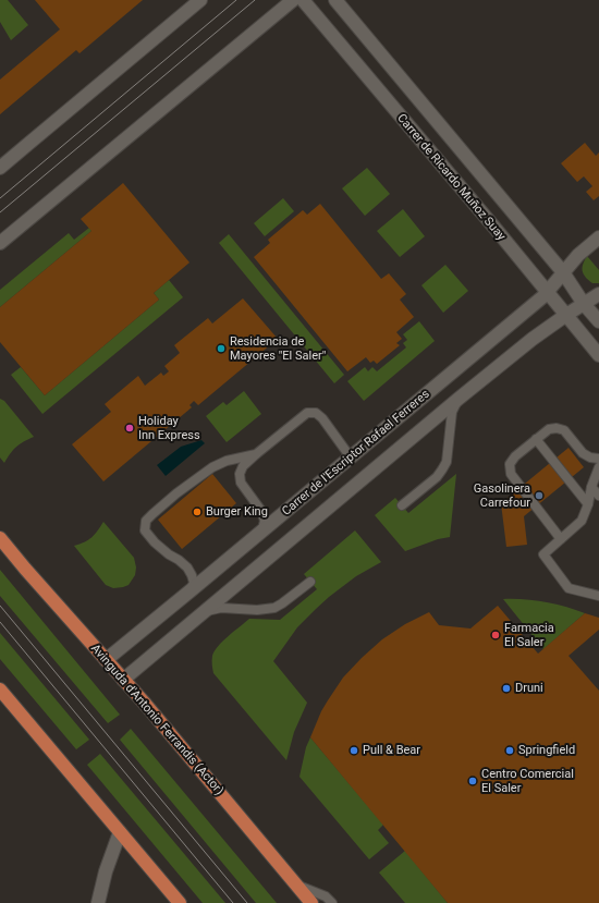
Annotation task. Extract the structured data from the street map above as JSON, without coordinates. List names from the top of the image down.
{
  "streets": {
    "main road": ["Avinguda d'Antonio Ferrandis (Actor)"],
    "street": ["Carrer de Ricardo Muñoz Suay", "Carrer de l'Escriptor Rafael Ferreres"]
  },
  "crossings": [
    ["Carrer de Ricardo Muñoz Suay", "Carrer de l'Escriptor Rafael Ferreres"],
    ["Carrer de l'Escriptor Rafael Ferreres", "Avinguda d'Antonio Ferrandis (Actor)"]
  ],
  "places": [
    "Residencia de Mayores \"El Saler\"",
    "Holiday Inn Express",
    "Gasolinera Carrefour",
    "Burger King",
    "Farmacia El Saler",
    "Druni",
    "Pull & Bear",
    "Springfield",
    "Centro Comercial El Saler"
  ]
}
